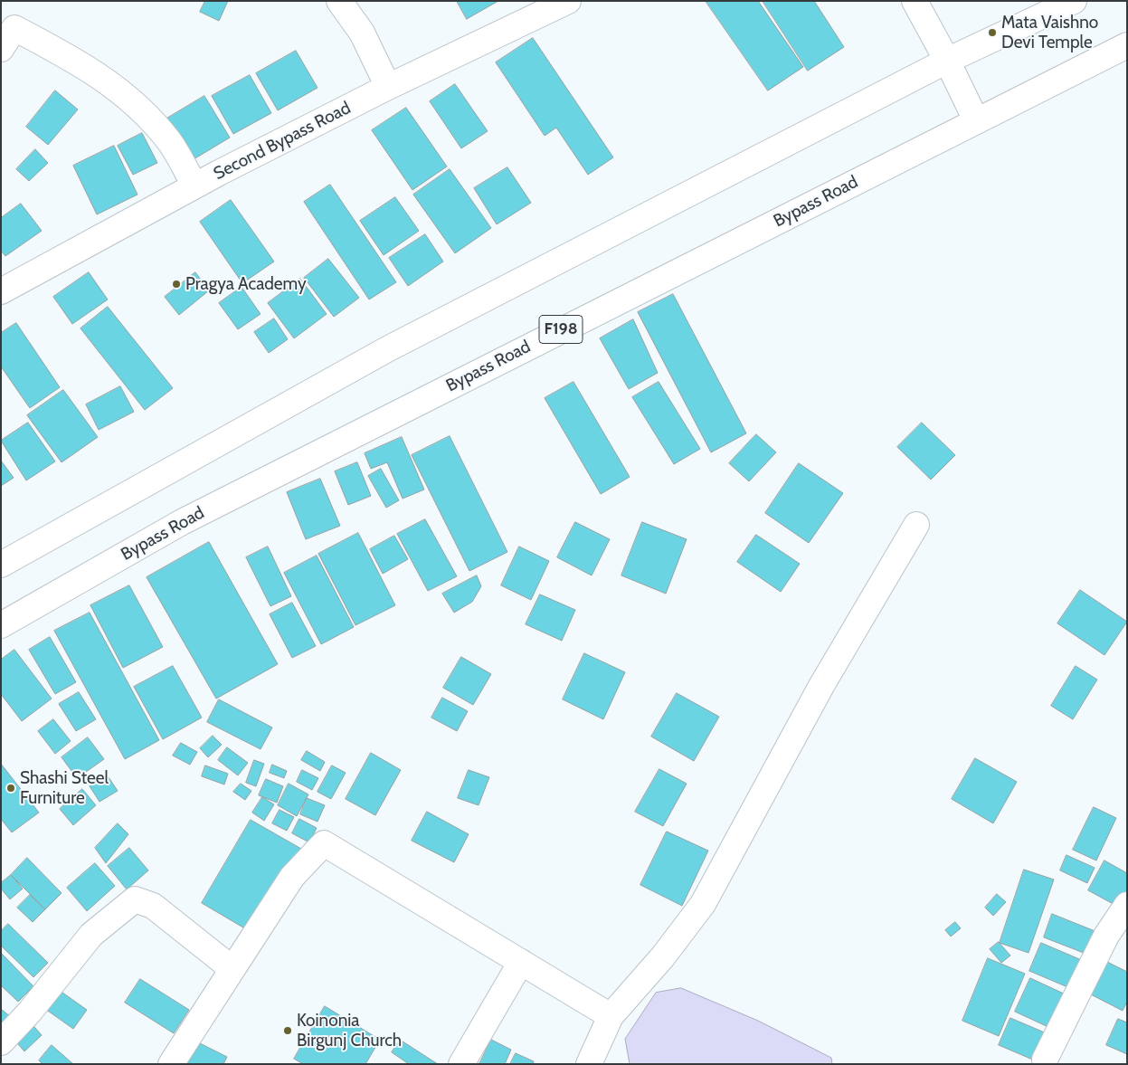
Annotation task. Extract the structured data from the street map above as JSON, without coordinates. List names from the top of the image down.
{
  "streets": {
    "street": ["Second Bypass Road", "Bypass Road", "F198"]
  },
  "places": [
    "Mata Vaishno Devi Temple",
    "Pragya Academy",
    "Shashi Steel Furniture",
    "Koinonia Birgunj Church"
  ]
}
